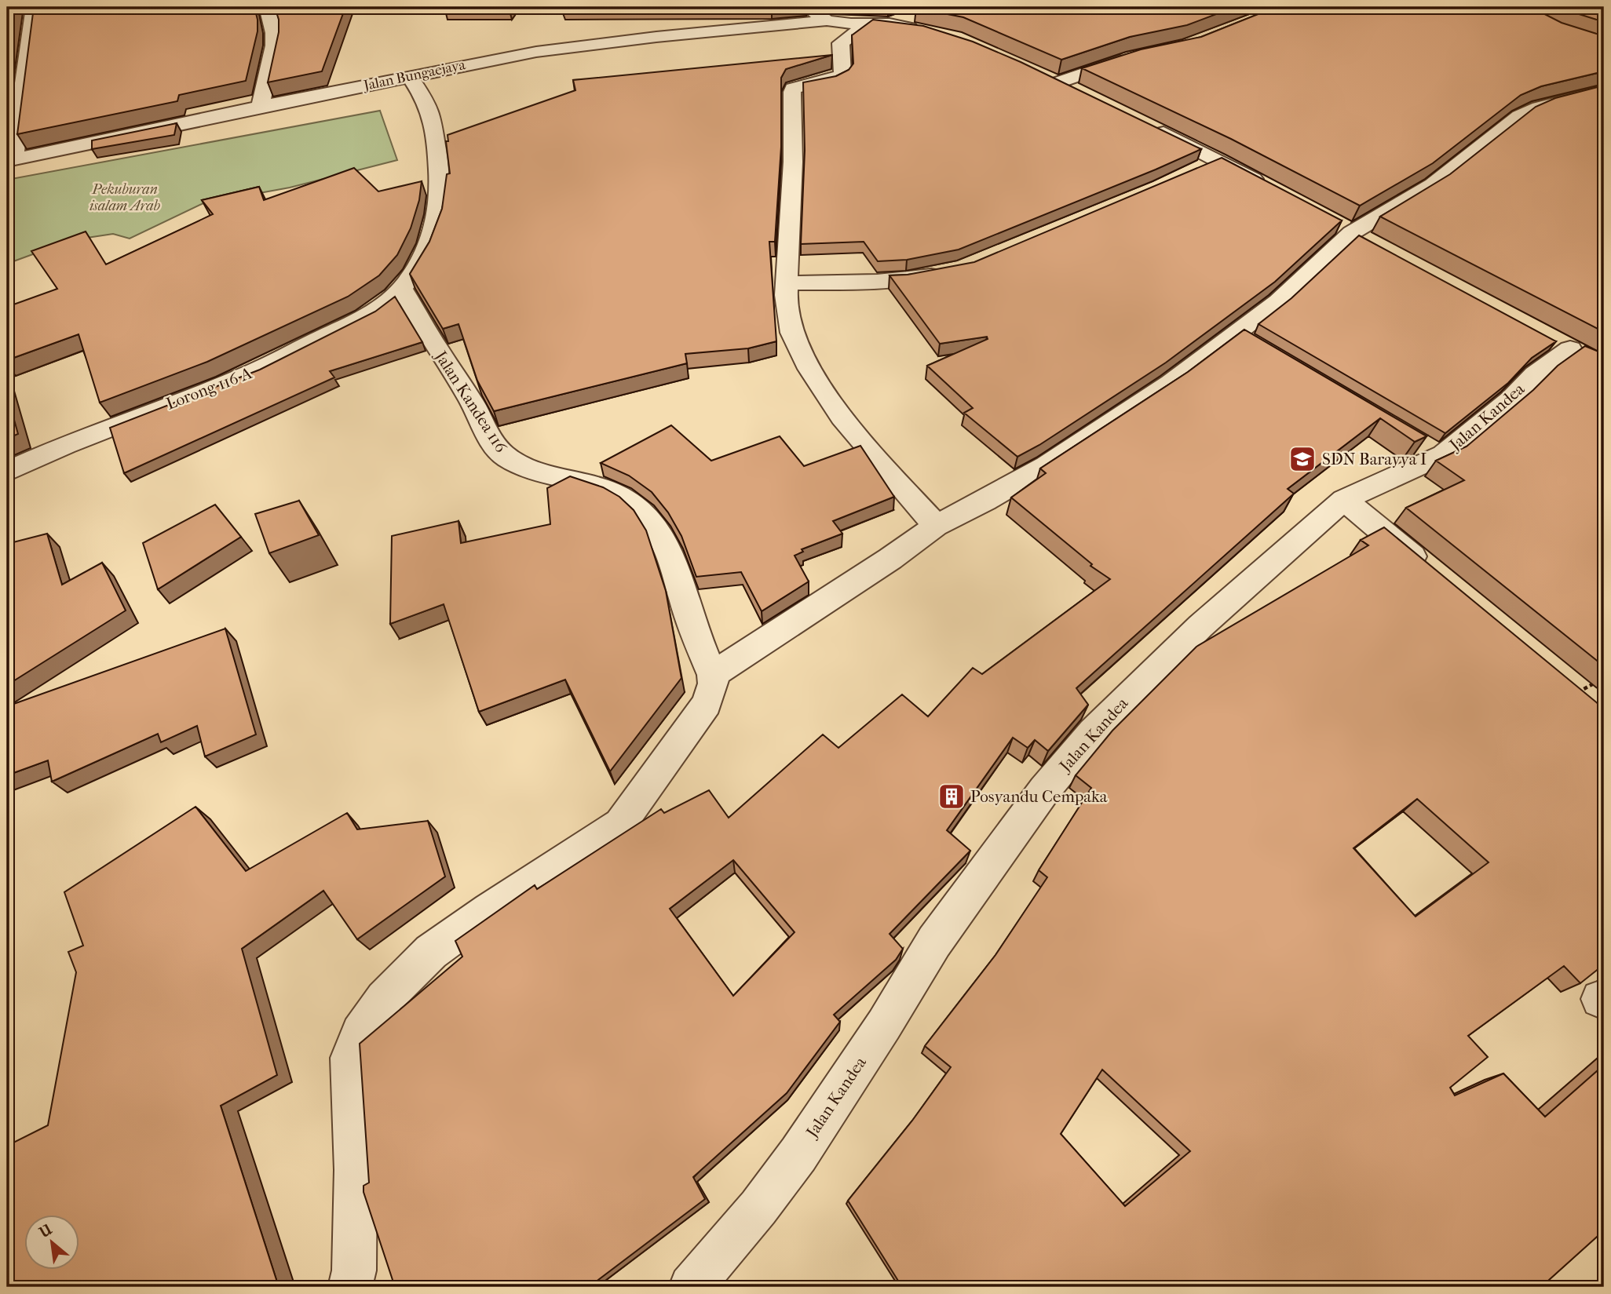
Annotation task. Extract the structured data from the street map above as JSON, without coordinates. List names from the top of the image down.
{
  "streets": {
    "street": [
      "Jalan Bungaejaya",
      "Lorong 116 A",
      "Jalan Kandea 116",
      "Jalan Kandea"
    ]
  },
  "crossings": [
    ["Lorong 116 A", "Jalan Kandea 116"]
  ],
  "parks": ["Pekuburan isalam Arab"],
  "places": {
    "school or university": ["SDN Barayya I"],
    "building": ["Posyandu Cempaka"]
  },
  "north": "top left"
}
